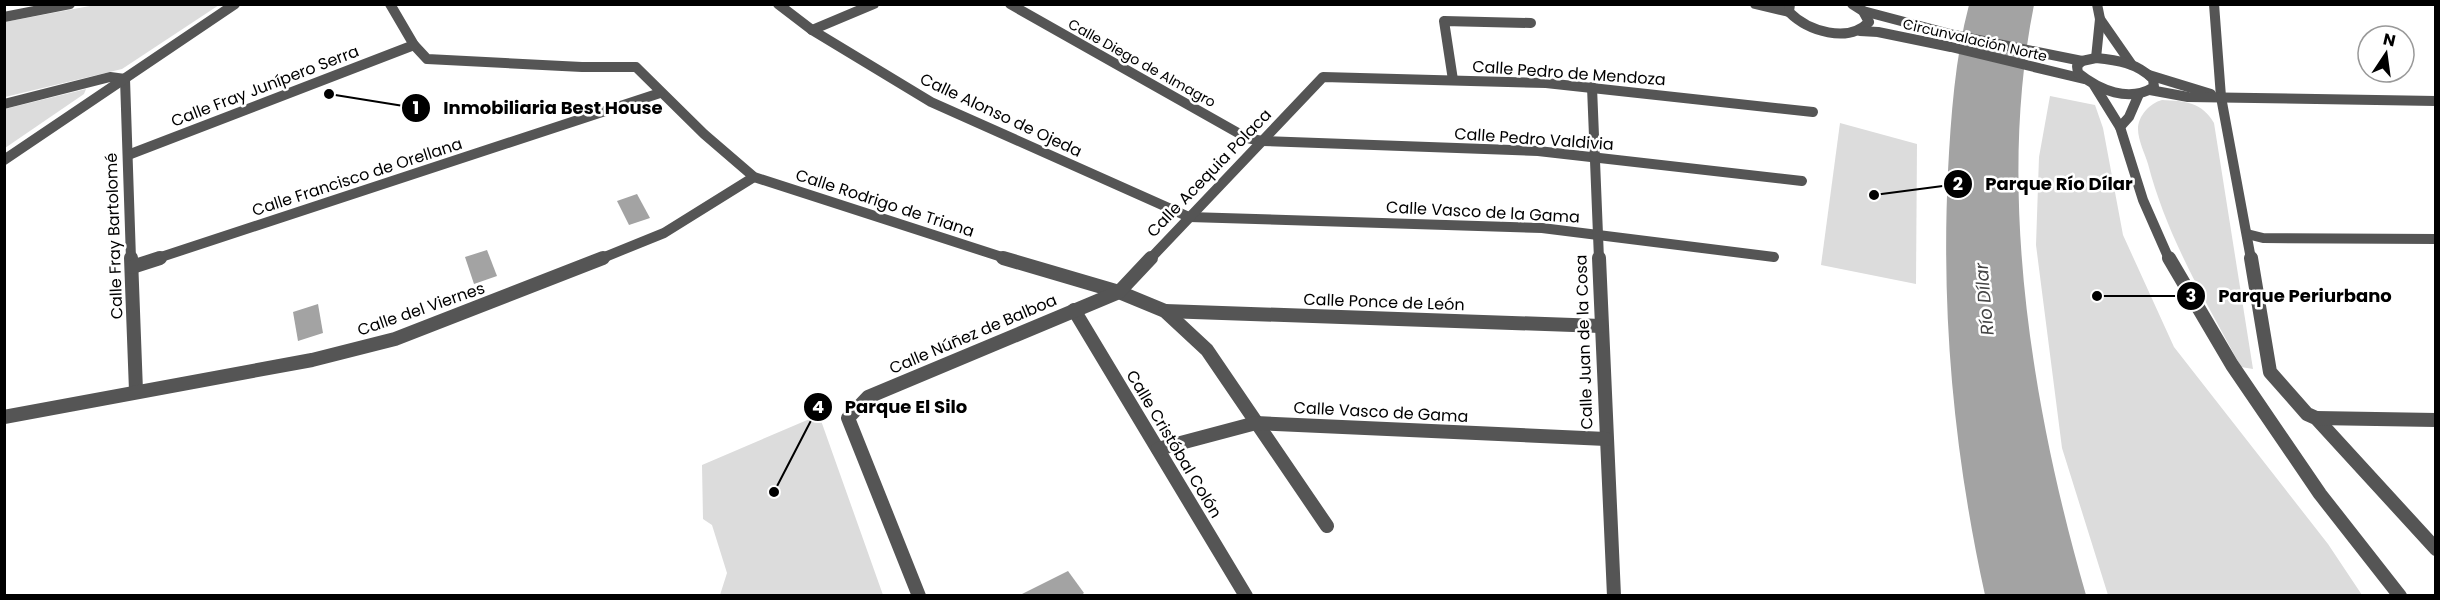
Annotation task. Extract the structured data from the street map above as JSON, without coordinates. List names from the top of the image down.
{
  "streets": {
    "street": [
      "Circunvalación Norte",
      "Calle Diego de Almagro",
      "Calle Pedro de Mendoza",
      "Calle Fray Junípero Serra",
      "Calle Alonso de Ojeda",
      "Calle Pedro Valdivia",
      "Calle Acequia Polaca",
      "Calle Francisco de Orellana",
      "Calle Rodrigo de Triana",
      "Calle Vasco de la Gama",
      "Calle Fray Bartolomé",
      "Calle Ponce de León",
      "Calle del Viernes",
      "Calle Núñez de Balboa",
      "Calle Juan de la Cosa",
      "Calle Vasco de Gama",
      "Calle Cristóbal Colón"
    ]
  },
  "crossings": [
    ["Calle Diego de Almagro", "Calle Pedro Valdivia"],
    ["Calle Diego de Almagro", "Calle Acequia Polaca"],
    ["Calle Pedro de Mendoza", "Calle Acequia Polaca"],
    ["Calle Pedro de Mendoza", "Calle Juan de la Cosa"],
    ["Calle Fray Junípero Serra", "Calle Rodrigo de Triana"],
    ["Calle Fray Junípero Serra", "Calle Fray Bartolomé"],
    ["Calle Alonso de Ojeda", "Calle Acequia Polaca"],
    ["Calle Alonso de Ojeda", "Calle Vasco de la Gama"],
    ["Calle Pedro Valdivia", "Calle Acequia Polaca"],
    ["Calle Pedro Valdivia", "Calle Juan de la Cosa"],
    ["Calle Acequia Polaca", "Calle Rodrigo de Triana"],
    ["Calle Acequia Polaca", "Calle Vasco de la Gama"],
    ["Calle Acequia Polaca", "Calle Núñez de Balboa"],
    ["Calle Francisco de Orellana", "Calle Rodrigo de Triana"],
    ["Calle Francisco de Orellana", "Calle Fray Bartolomé"],
    ["Calle Rodrigo de Triana", "Calle Ponce de León"],
    ["Calle Rodrigo de Triana", "Calle del Viernes"],
    ["Calle Rodrigo de Triana", "Calle Núñez de Balboa"],
    ["Calle Rodrigo de Triana", "Calle Vasco de Gama"],
    ["Calle Vasco de la Gama", "Calle Juan de la Cosa"],
    ["Calle Fray Bartolomé", "Calle del Viernes"],
    ["Calle Ponce de León", "Calle Juan de la Cosa"],
    ["Calle Núñez de Balboa", "Calle Cristóbal Colón"],
    ["Calle Juan de la Cosa", "Calle Vasco de Gama"],
    ["Calle Vasco de Gama", "Calle Cristóbal Colón"]
  ],
  "water": ["Río Dílar"],
  "places": [
    "Inmobiliaria Best House",
    "Parque Río Dílar",
    "Parque Periurbano",
    "Parque El Silo"
  ],
  "north": "top"
}
